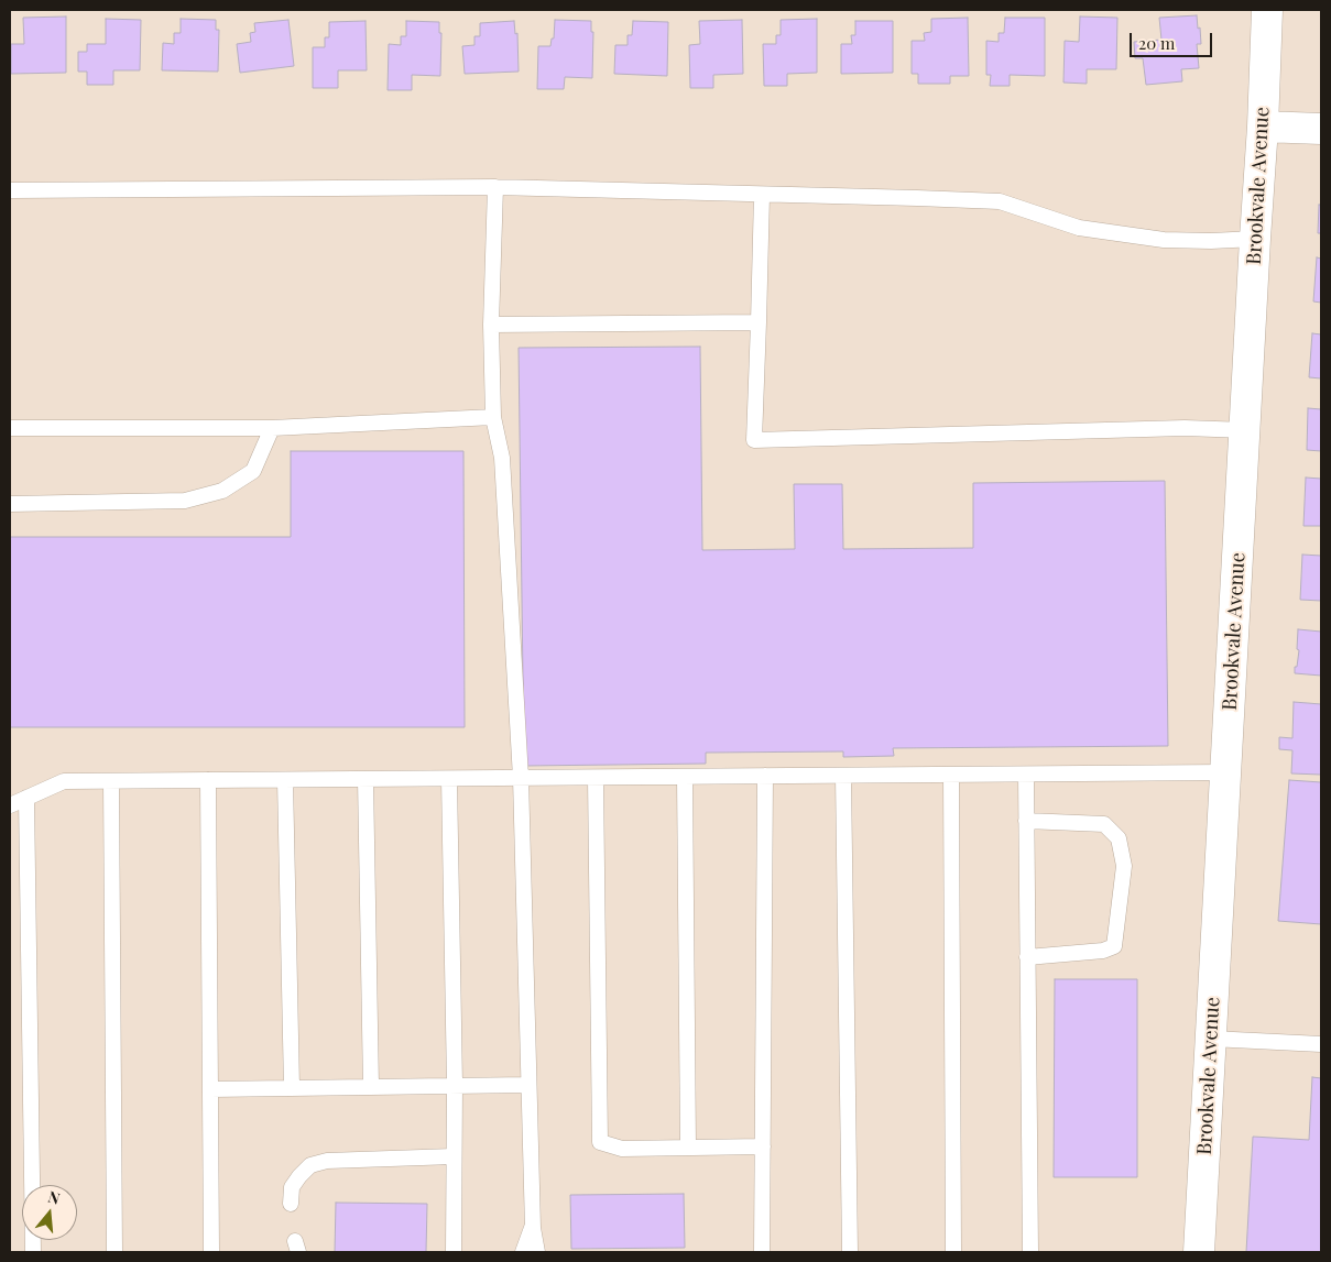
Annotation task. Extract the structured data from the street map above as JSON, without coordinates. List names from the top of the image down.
{
  "streets": {
    "street": ["Brookvale Avenue"]
  },
  "scale_bar": "20 m",
  "north": "top"
}
